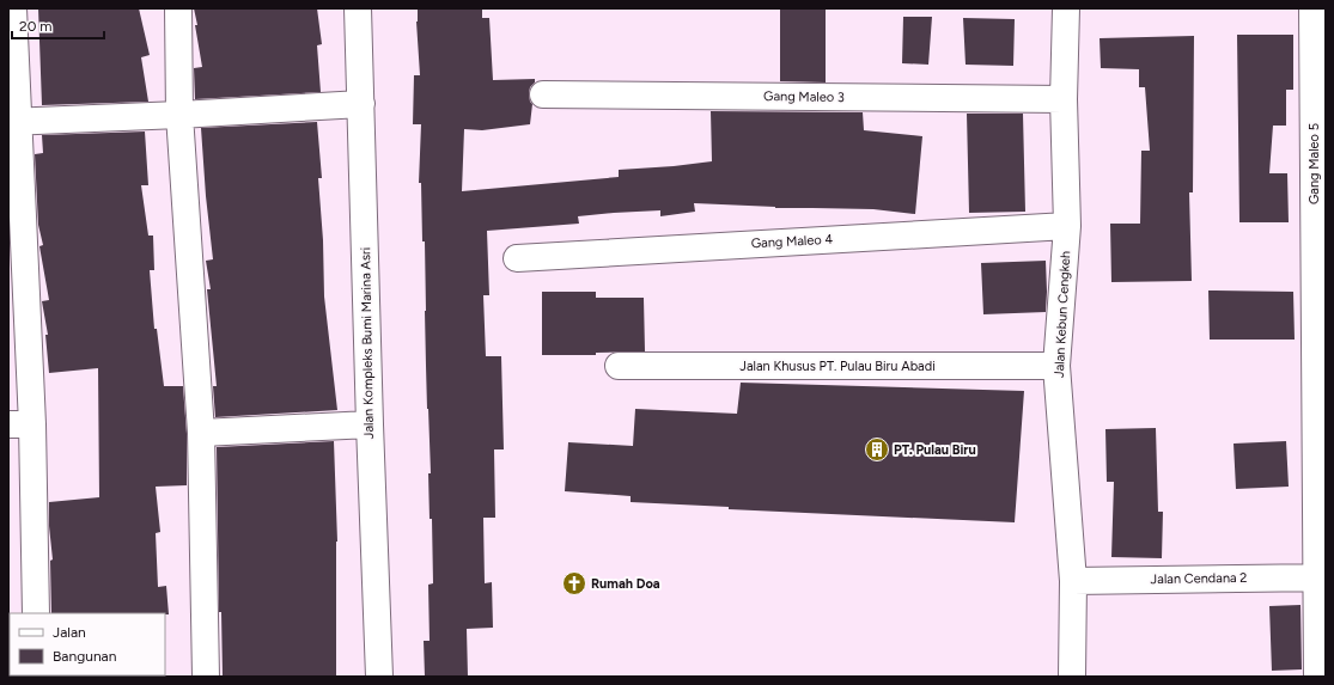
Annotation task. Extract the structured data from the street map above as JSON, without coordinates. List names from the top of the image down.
{
  "streets": {
    "street": [
      "Gang Maleo 3",
      "Gang Maleo 5",
      "Gang Maleo 4",
      "Jalan Kebun Cengkeh",
      "Jalan Kompleks Bumi Marina Asri",
      "Jalan Khusus PT. Pulau Biru Abadi",
      "Jalan Cendana 2"
    ]
  },
  "crossings": [
    ["Gang Maleo 3", "Jalan Kebun Cengkeh"],
    ["Gang Maleo 5", "Jalan Cendana 2"],
    ["Gang Maleo 4", "Jalan Kebun Cengkeh"],
    ["Jalan Kebun Cengkeh", "Jalan Khusus PT. Pulau Biru Abadi"],
    ["Jalan Kebun Cengkeh", "Jalan Cendana 2"]
  ],
  "places": {
    "building": ["PT. Pulau Biru"],
    "church": ["Rumah Doa"]
  },
  "legend": ["Jalan", "Bangunan"],
  "scale_bar": "20 m"
}
